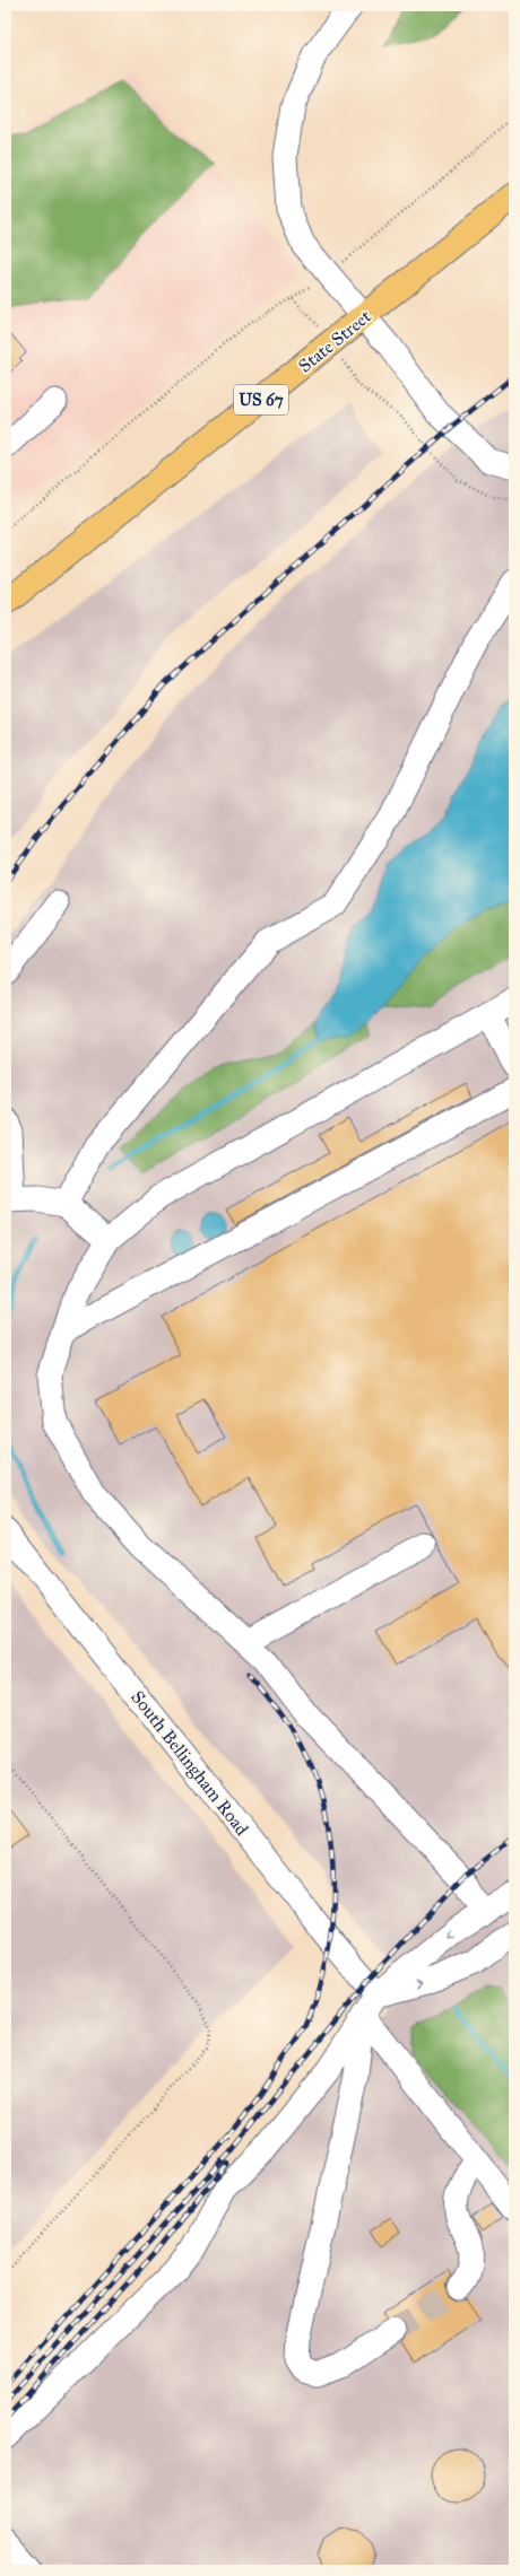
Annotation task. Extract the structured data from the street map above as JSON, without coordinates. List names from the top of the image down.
{
  "streets": {
    "main road": ["State Street", "US 67"],
    "street": ["South Bellingham Road"]
  }
}
